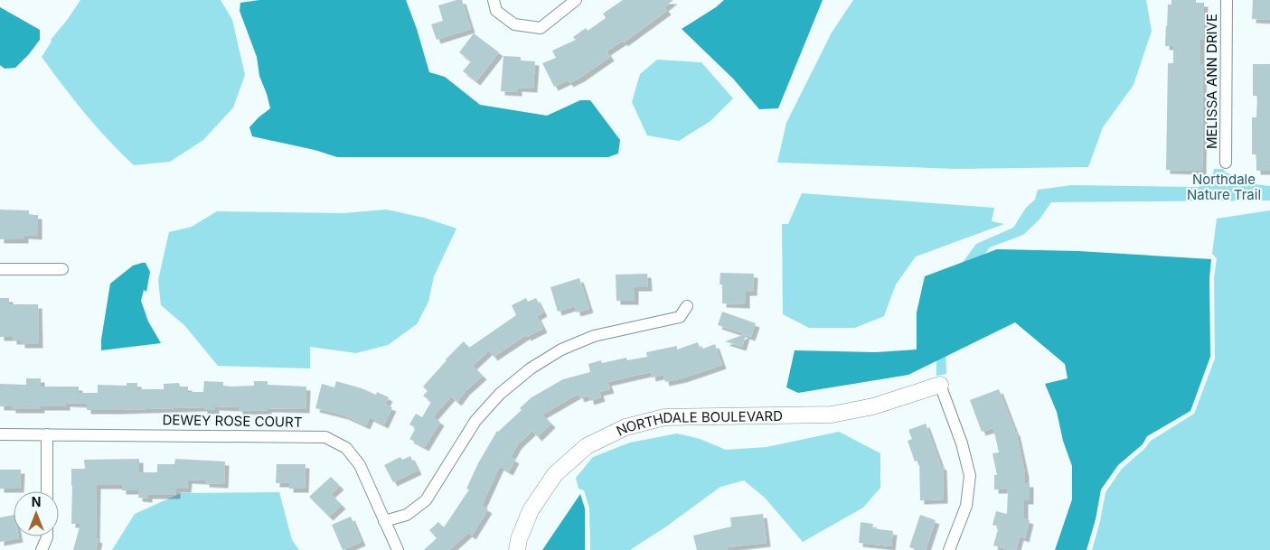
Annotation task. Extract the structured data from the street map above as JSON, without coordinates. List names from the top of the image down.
{
  "streets": {
    "street": ["MELISSA ANN DRIVE", "DEWEY ROSE COURT", "NORTHDALE BOULEVARD"]
  },
  "parks": ["Northdale Nature Trail"],
  "north": "top"
}
